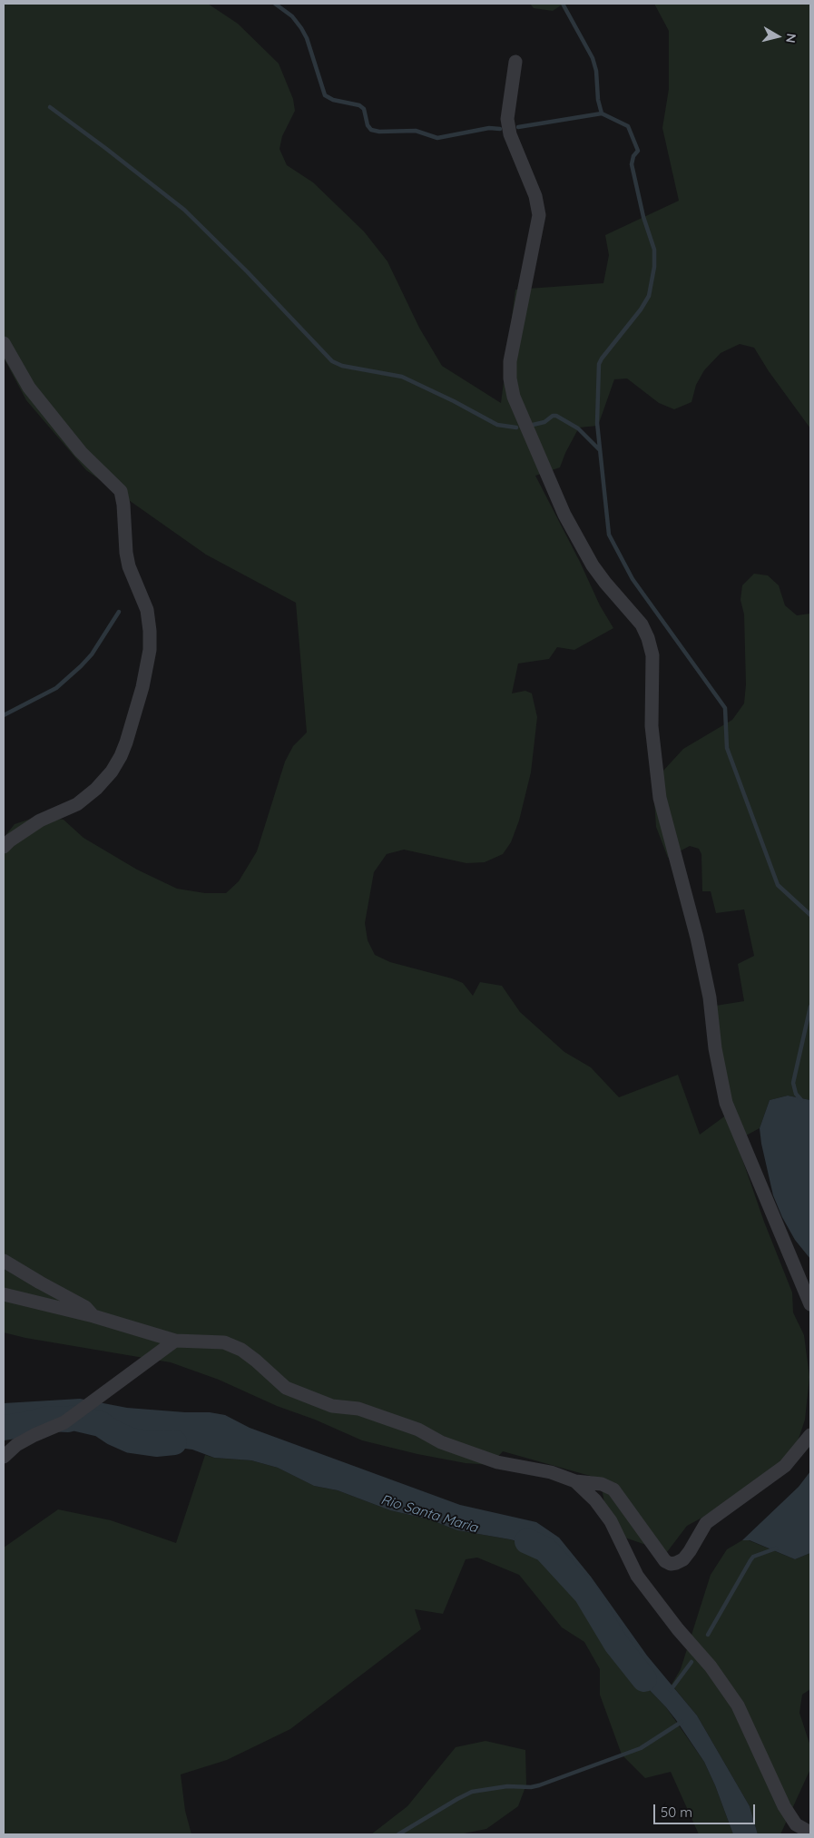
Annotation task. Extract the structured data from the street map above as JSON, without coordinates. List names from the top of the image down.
{
  "water": ["Rio Santa Maria"],
  "scale_bar": "50 m",
  "north": "right"
}
